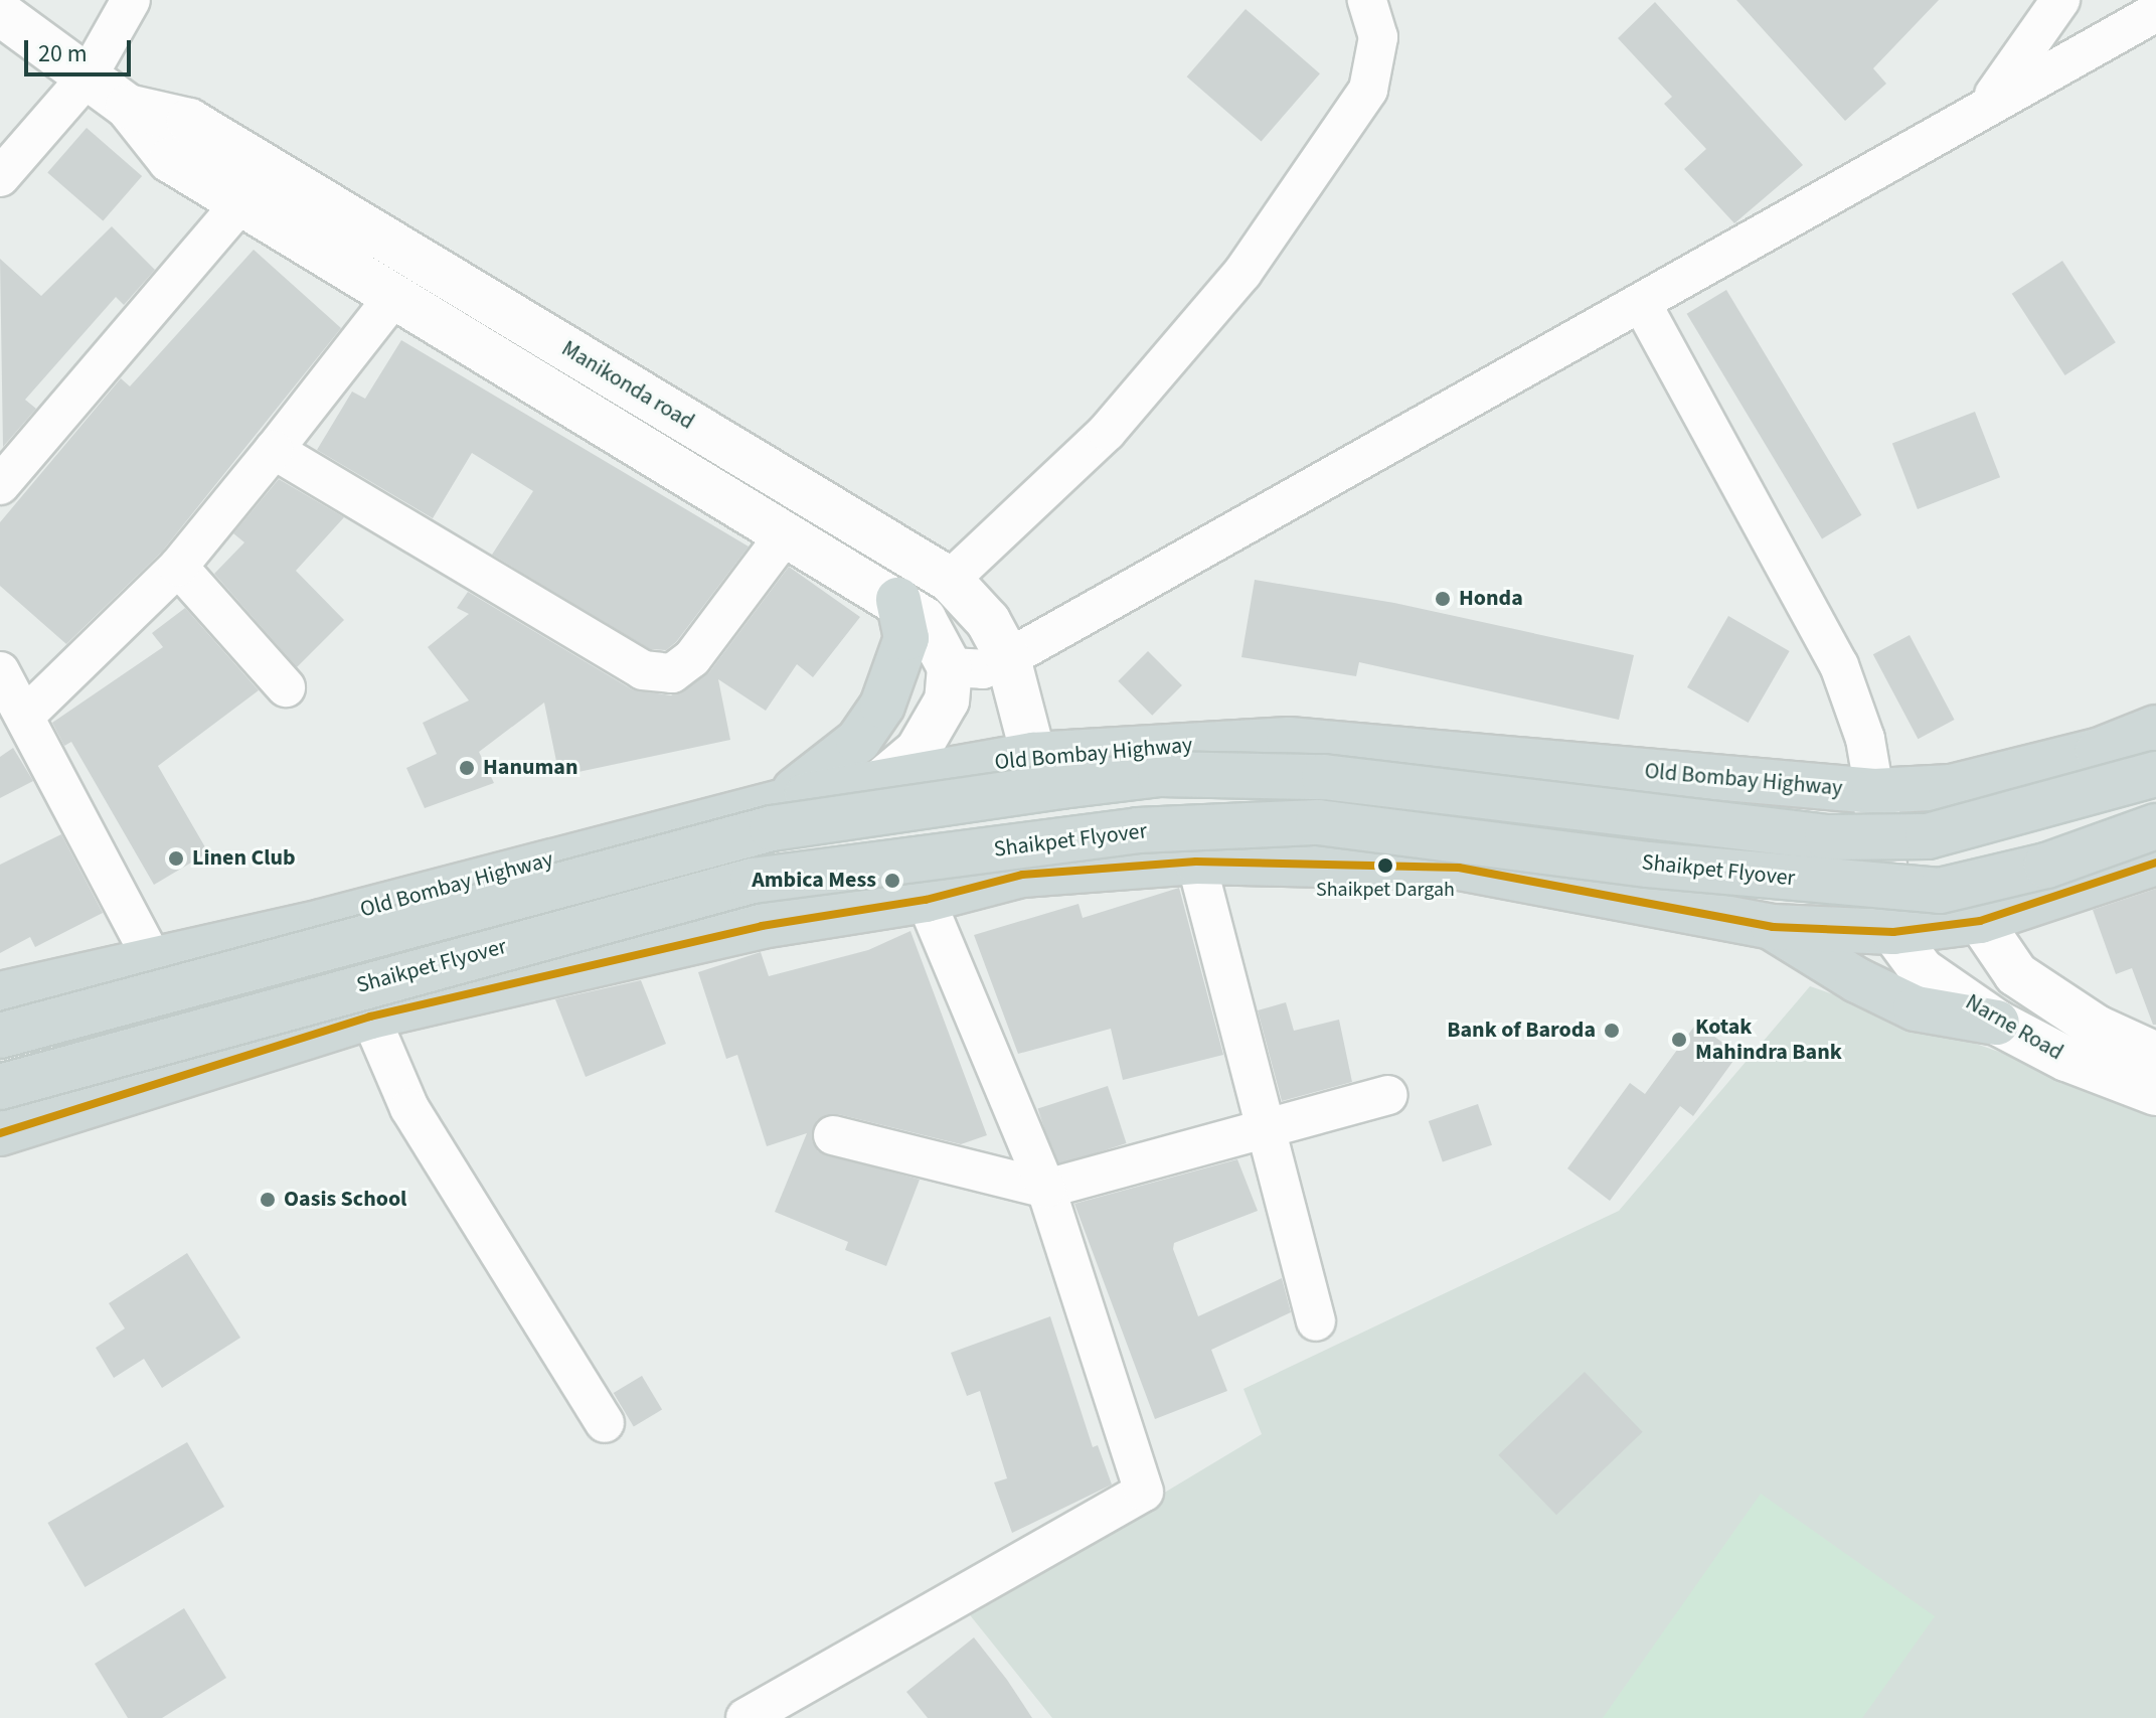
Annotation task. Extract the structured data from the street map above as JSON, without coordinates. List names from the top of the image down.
{
  "streets": {
    "main road": ["Old Bombay Highway", "Shaikpet Flyover"],
    "street": ["Manikonda road", "Narne Road"]
  },
  "crossings": [
    ["Manikonda road", "Old Bombay Highway"]
  ],
  "places": [
    "Honda",
    "Hanuman",
    "Linen Club",
    "Shaikpet Dargah",
    "Ambica Mess",
    "Bank of Baroda",
    "Kotak Mahindra Bank",
    "Oasis School"
  ],
  "scale_bar": "20 m"
}
